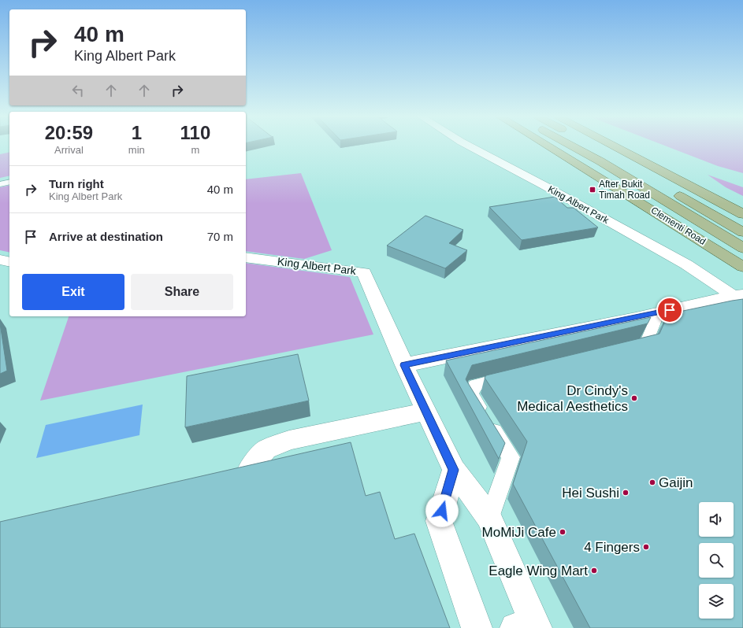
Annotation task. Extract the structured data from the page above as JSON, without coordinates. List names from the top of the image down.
{
  "streets": {
    "main road": ["Clementi Road"],
    "street": ["King Albert Park"]
  },
  "places": {
    "transit": ["After Bukit Timah Road"],
    "other": [
      "Dr Cindy's Medical Aesthetics",
      "Gaijin",
      "Hei Sushi",
      "MoMiJi Cafe",
      "4 Fingers",
      "Eagle Wing Mart"
    ]
  },
  "page": {
    "turn": ["40 m", "King Albert Park"],
    "eta": [
      "20:59",
      "Arrival",
      "1",
      "min",
      "110",
      "m"
    ],
    "list": [
      {
        "name": "Turn right",
        "note": "King Albert Park",
        "value": "40 m"
      },
      {
        "name": "Arrive at destination",
        "value": "70 m"
      }
    ],
    "buttons": ["Exit", "Share"]
  }
}
